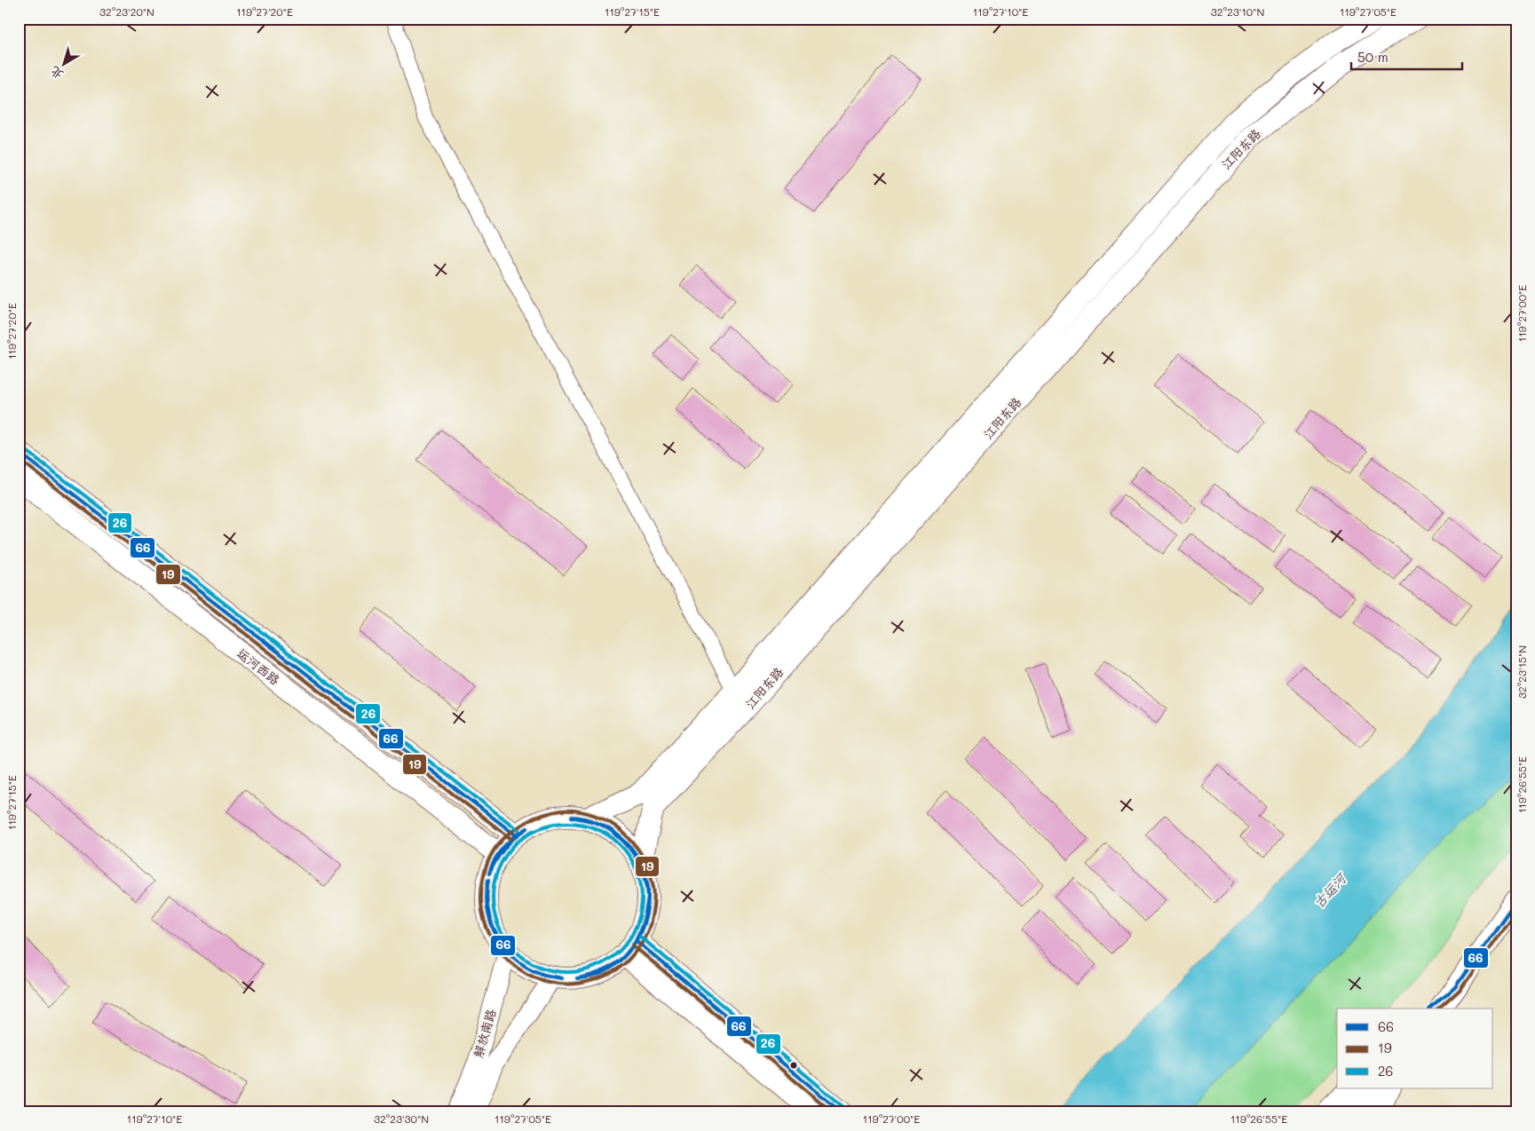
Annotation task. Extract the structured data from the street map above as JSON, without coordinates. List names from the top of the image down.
{
  "streets": {
    "main road": ["江阳东路", "运河西路"],
    "street": ["解放南路"]
  },
  "water": ["古运河"],
  "lines": ["transit line 26", "transit line 66", "transit line 19"],
  "legend": ["66", "19", "26"],
  "scale_bar": "50 m",
  "north": "bottom left",
  "coordinates": [
    "32°23'20\"N",
    "119°27'20\"E",
    "119°27'15\"E",
    "119°27'10\"E",
    "32°23'10\"N",
    "119°27'05\"E",
    "119°27'00\"E",
    "32°23'15\"N",
    "119°26'55\"E",
    "32°23'30\"N"
  ]
}
